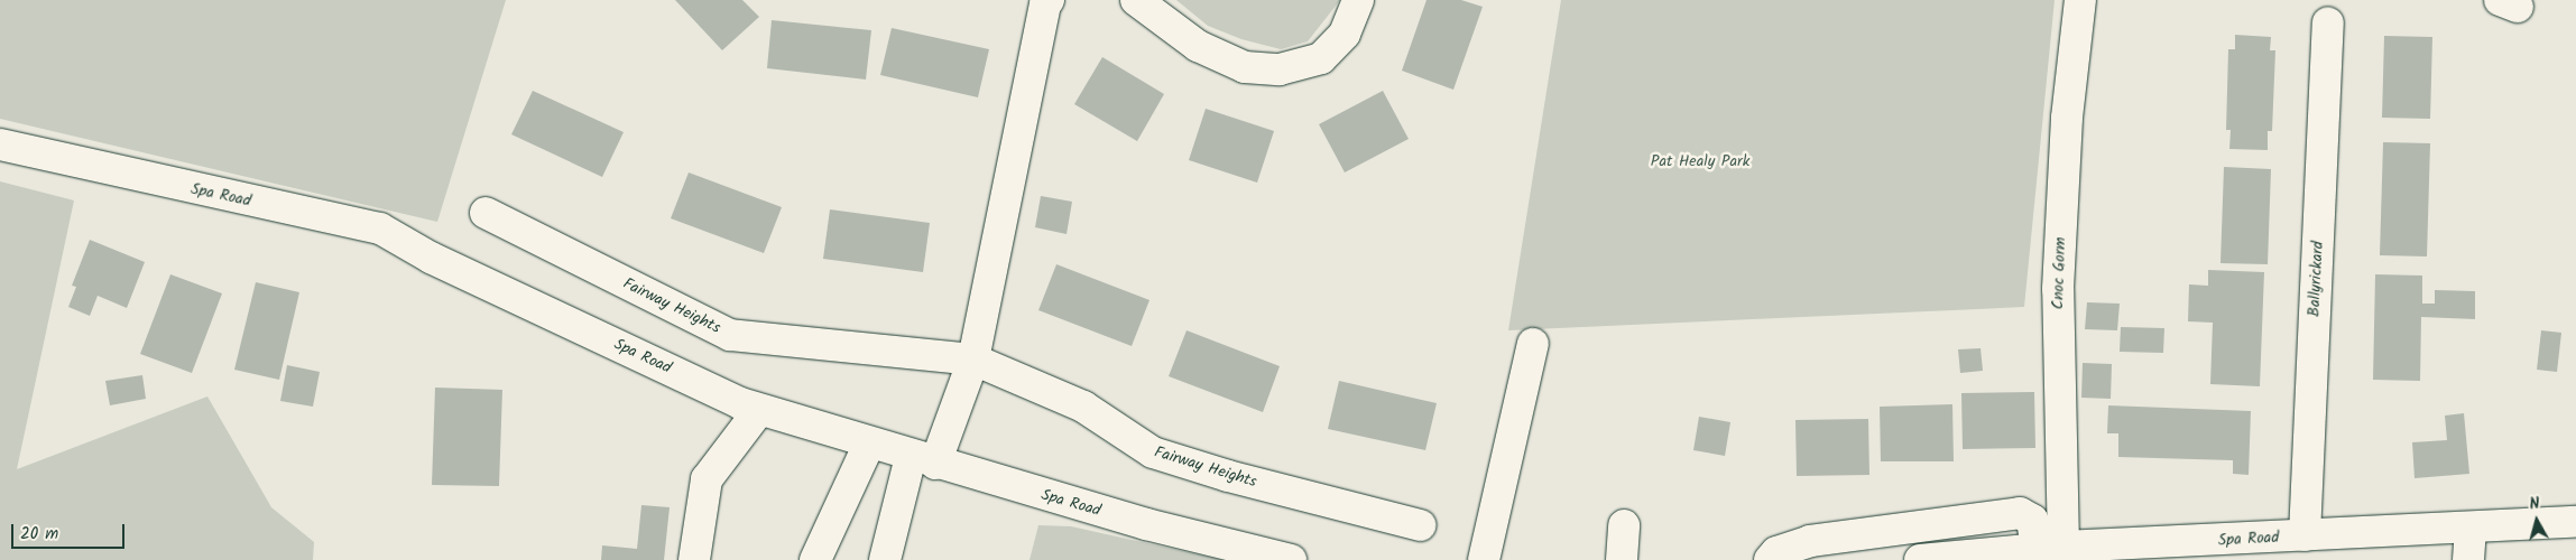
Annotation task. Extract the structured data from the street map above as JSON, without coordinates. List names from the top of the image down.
{
  "streets": {
    "street": [
      "Spa Road",
      "Cnoc Gorm",
      "Ballyrickard",
      "Fairway Heights"
    ]
  },
  "crossings": [
    ["Spa Road", "Cnoc Gorm"],
    ["Spa Road", "Ballyrickard"]
  ],
  "parks": ["Pat Healy Park"],
  "scale_bar": "20 m",
  "north": "top"
}
